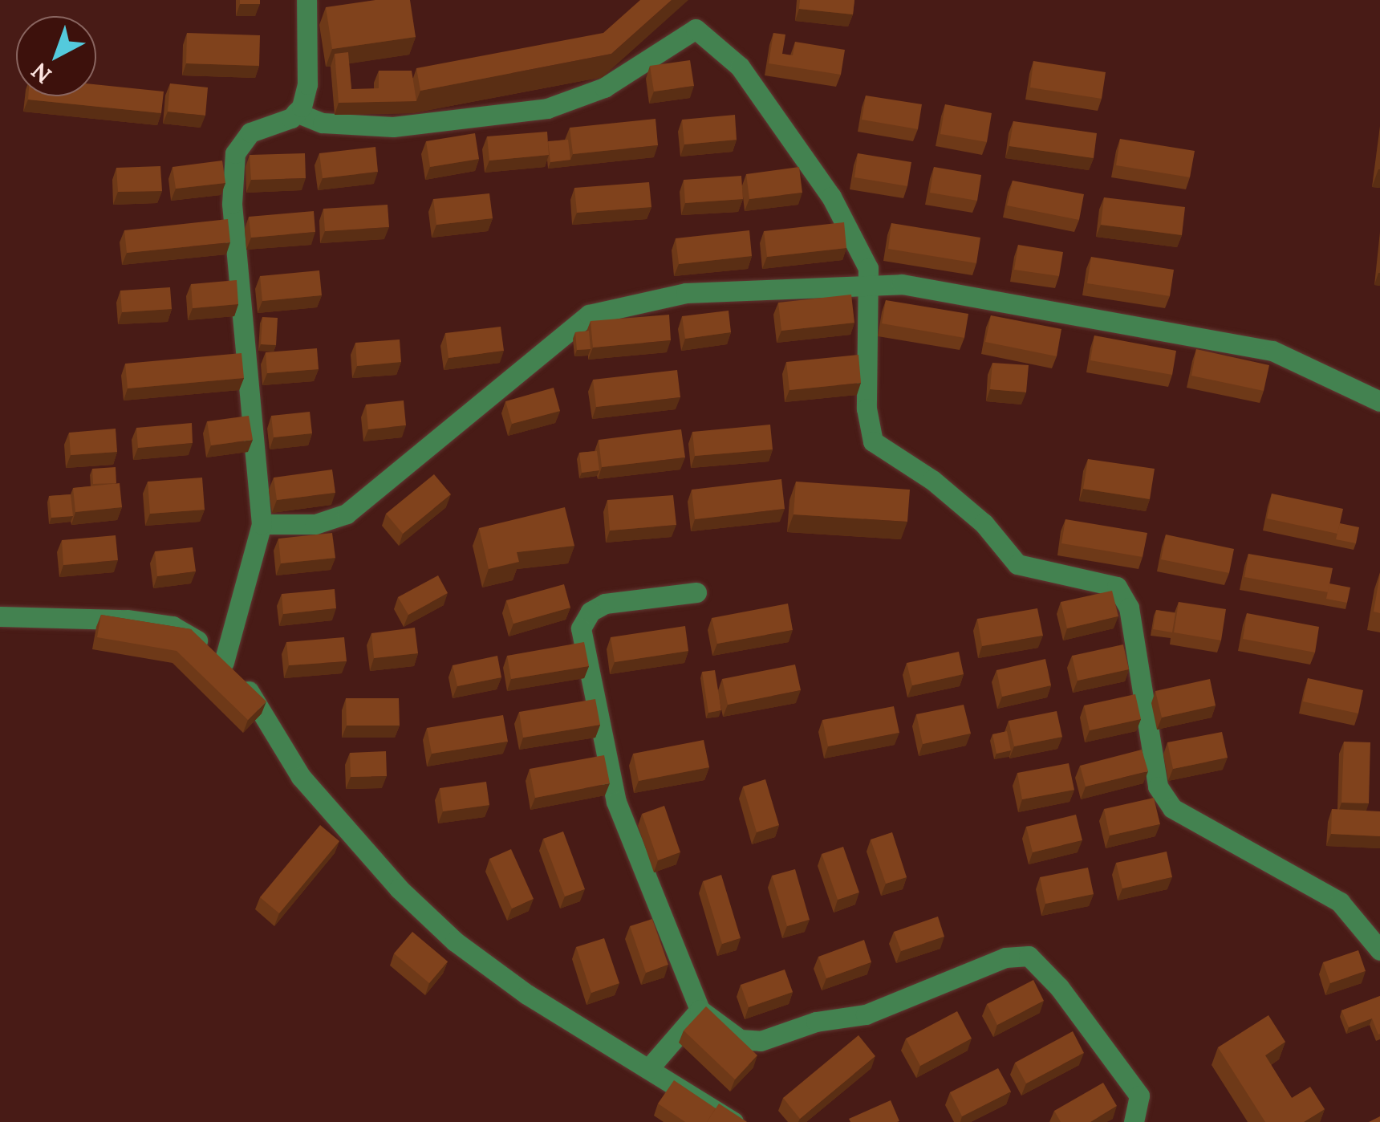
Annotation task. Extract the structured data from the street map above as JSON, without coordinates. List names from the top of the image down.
{
  "north": "bottom left"
}
